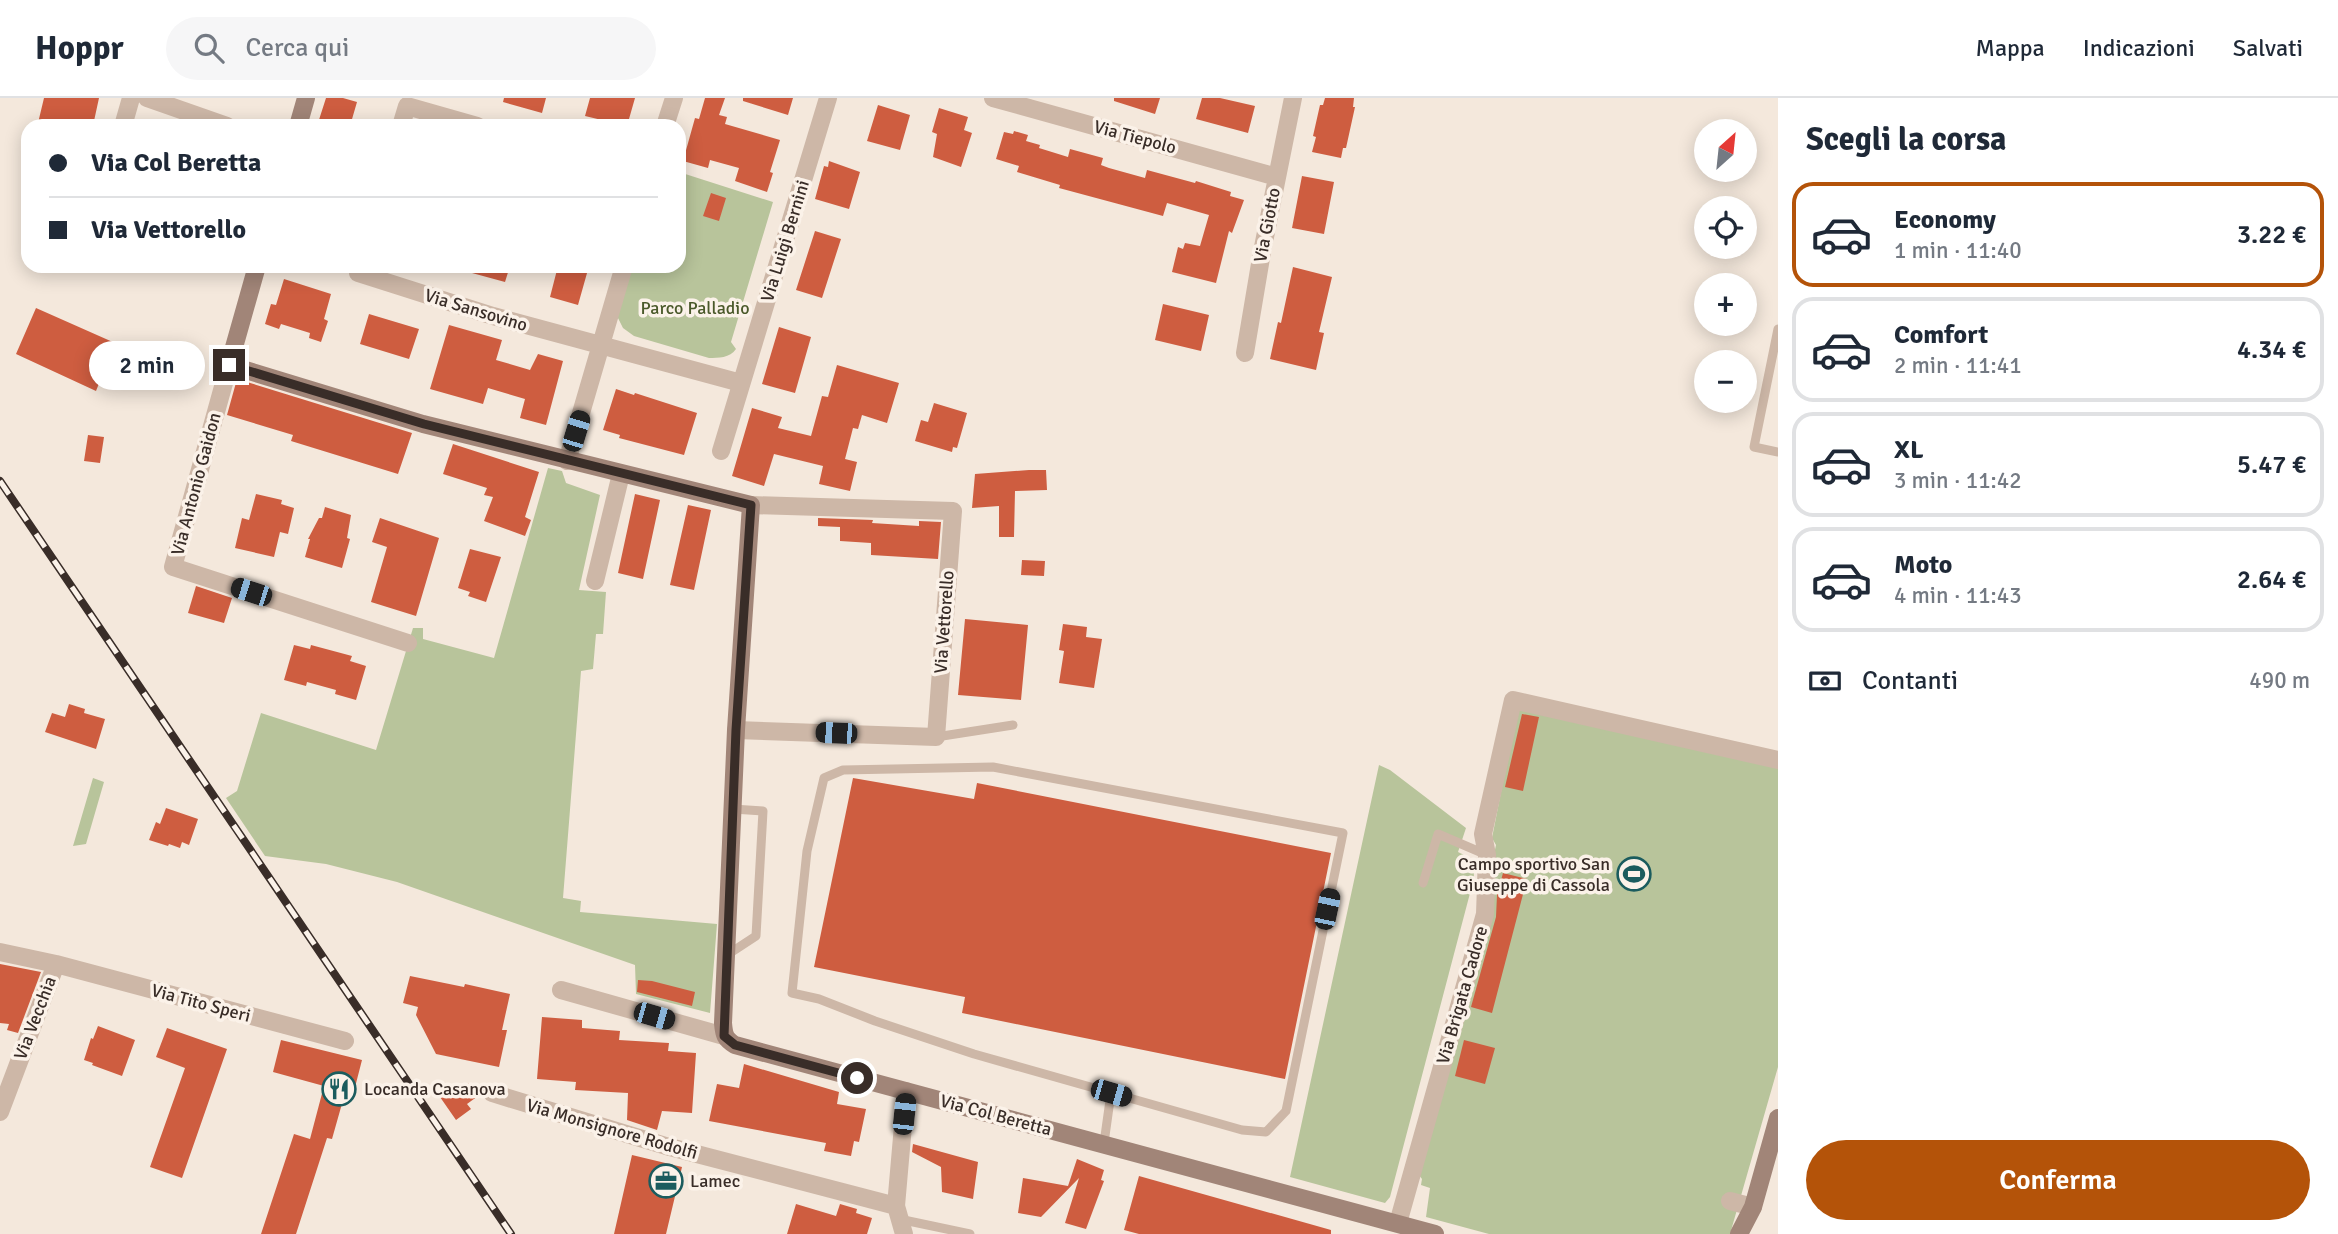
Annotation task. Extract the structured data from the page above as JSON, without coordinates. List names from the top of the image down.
{
  "streets": {
    "street": [
      "Via Tiepolo",
      "Via Giotto",
      "Via Luigi Bernini",
      "Via Sansovino",
      "Via Antonio Gaidon",
      "Via Vettorello",
      "Via Brigata Cadore",
      "Via Tito Speri",
      "Via Vecchia",
      "Via Col Beretta",
      "Via Monsignore Rodolfi"
    ]
  },
  "crossings": [
    ["Via Tiepolo", "Via Giotto"],
    ["Via Antonio Gaidon", "Via Vettorello"],
    ["Via Brigata Cadore", "Via Col Beretta"],
    ["Via Tito Speri", "Via Vecchia"]
  ],
  "parks": ["Parco Palladio"],
  "places": {
    "sports": ["Campo sportivo San Giuseppe di Cassola"],
    "restaurant": ["Locanda Casanova"],
    "office": ["Lamec"]
  },
  "north": "top right",
  "page": {
    "header": "Hoppr",
    "search": "Cerca qui",
    "nav": ["Mappa", "Indicazioni", "Salvati"],
    "heading": "Scegli la corsa",
    "map_buttons": ["+", "−"],
    "banner": ["Via Col Beretta", "Via Vettorello"],
    "list": [
      {
        "name": "Economy",
        "note": "1 min · 11:40",
        "value": "3.22 €"
      },
      {
        "name": "Comfort",
        "note": "2 min · 11:41",
        "value": "4.34 €"
      },
      {
        "name": "XL",
        "note": "3 min · 11:42",
        "value": "5.47 €"
      },
      {
        "name": "Moto",
        "note": "4 min · 11:43",
        "value": "2.64 €"
      }
    ],
    "bubble": "2 min",
    "pay": ["Contanti", "490 m"],
    "buttons": "Conferma"
  }
}
